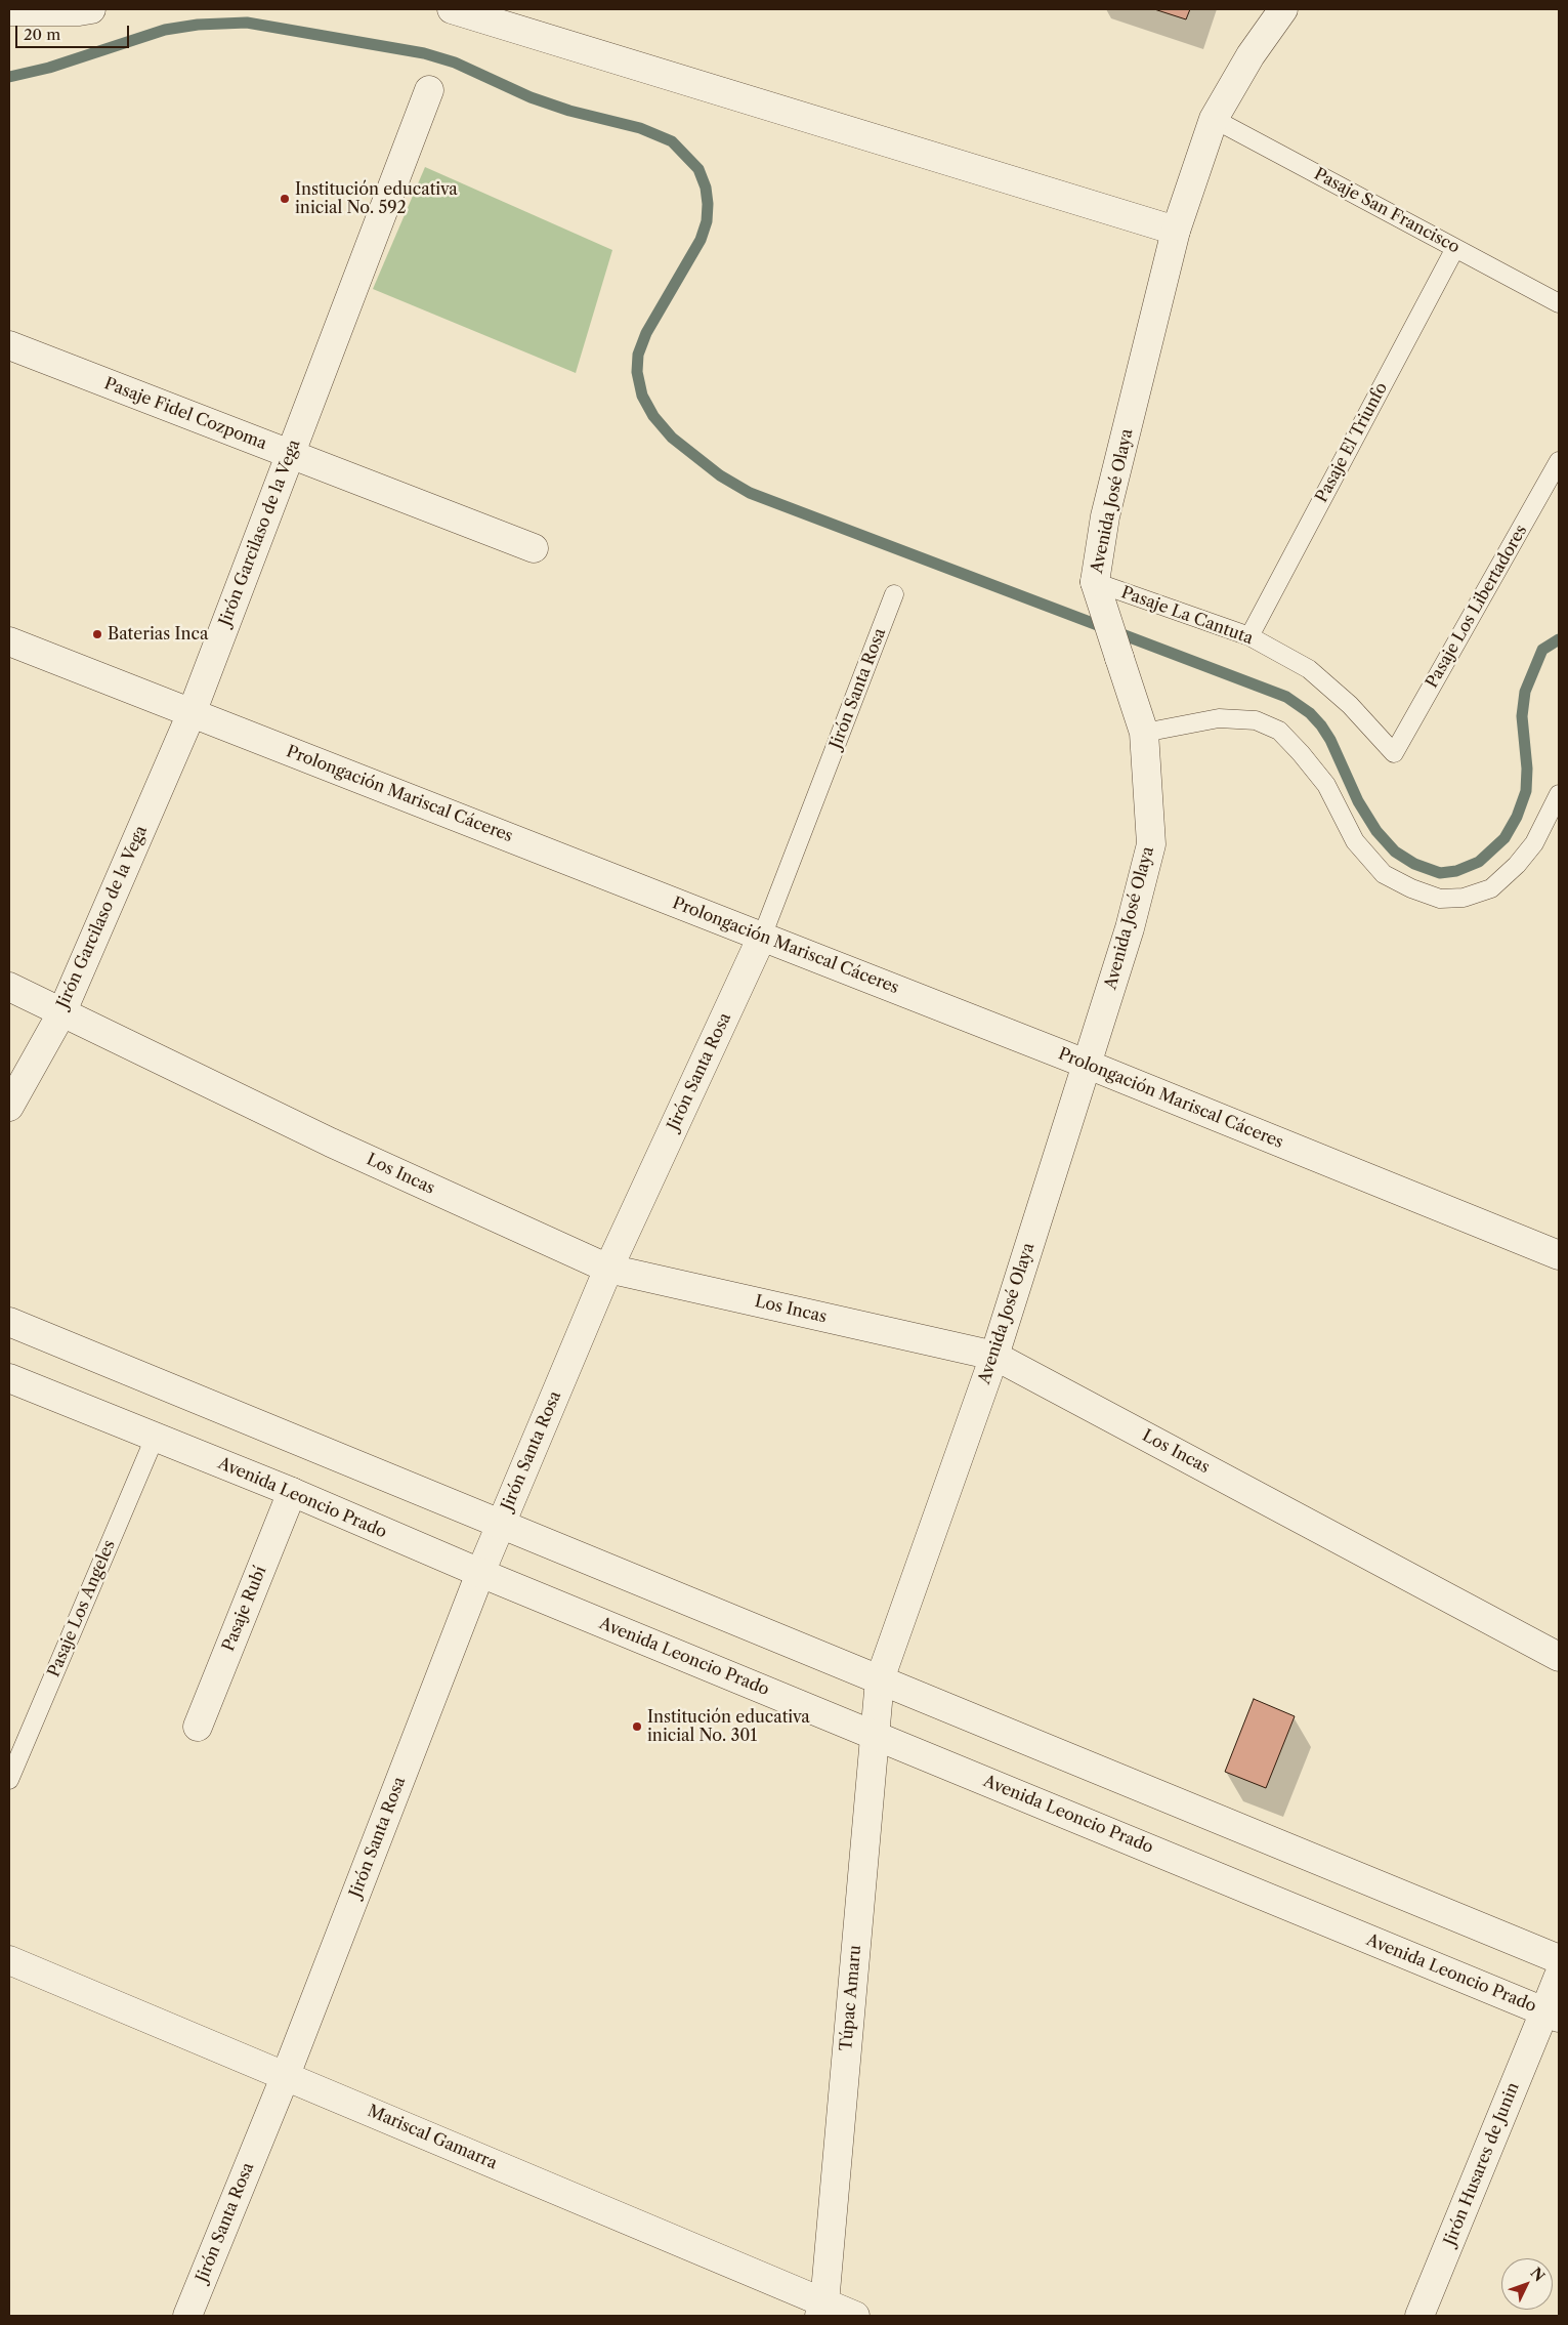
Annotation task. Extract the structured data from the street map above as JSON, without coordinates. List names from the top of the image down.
{
  "streets": {
    "street": [
      "Pasaje Fidel Cozpoma",
      "Avenida José Olaya",
      "Jirón Garcilaso de la Vega",
      "Jirón Santa Rosa",
      "Prolongación Mariscal Cáceres",
      "Los Incas",
      "Avenida Leoncio Prado",
      "Pasaje Rubí",
      "Túpac Amaru",
      "Mariscal Gamarra",
      "Jirón Husares de Junin"
    ],
    "lane": [
      "Pasaje San Francisco",
      "Pasaje El Triunfo",
      "Pasaje Los Libertadores",
      "Pasaje La Cantuta",
      "Pasaje Los Angeles"
    ]
  },
  "crossings": [
    ["Pasaje San Francisco", "Pasaje El Triunfo"],
    ["Pasaje San Francisco", "Avenida José Olaya"],
    ["Pasaje Fidel Cozpoma", "Jirón Garcilaso de la Vega"],
    ["Pasaje El Triunfo", "Pasaje La Cantuta"],
    ["Avenida José Olaya", "Pasaje La Cantuta"],
    ["Avenida José Olaya", "Prolongación Mariscal Cáceres"],
    ["Avenida José Olaya", "Los Incas"],
    ["Avenida José Olaya", "Túpac Amaru"],
    ["Jirón Garcilaso de la Vega", "Prolongación Mariscal Cáceres"],
    ["Jirón Garcilaso de la Vega", "Los Incas"],
    ["Pasaje Los Libertadores", "Pasaje La Cantuta"],
    ["Jirón Santa Rosa", "Prolongación Mariscal Cáceres"],
    ["Jirón Santa Rosa", "Los Incas"],
    ["Jirón Santa Rosa", "Avenida Leoncio Prado"],
    ["Jirón Santa Rosa", "Mariscal Gamarra"],
    ["Avenida Leoncio Prado", "Pasaje Los Angeles"],
    ["Avenida Leoncio Prado", "Pasaje Rubí"],
    ["Avenida Leoncio Prado", "Túpac Amaru"],
    ["Avenida Leoncio Prado", "Jirón Husares de Junin"],
    ["Túpac Amaru", "Mariscal Gamarra"]
  ],
  "places": ["Institución educativa inicial No. 592", "Baterias Inca", "Institución educativa inicial No. 301"],
  "scale_bar": "20 m",
  "north": "top right"
}
